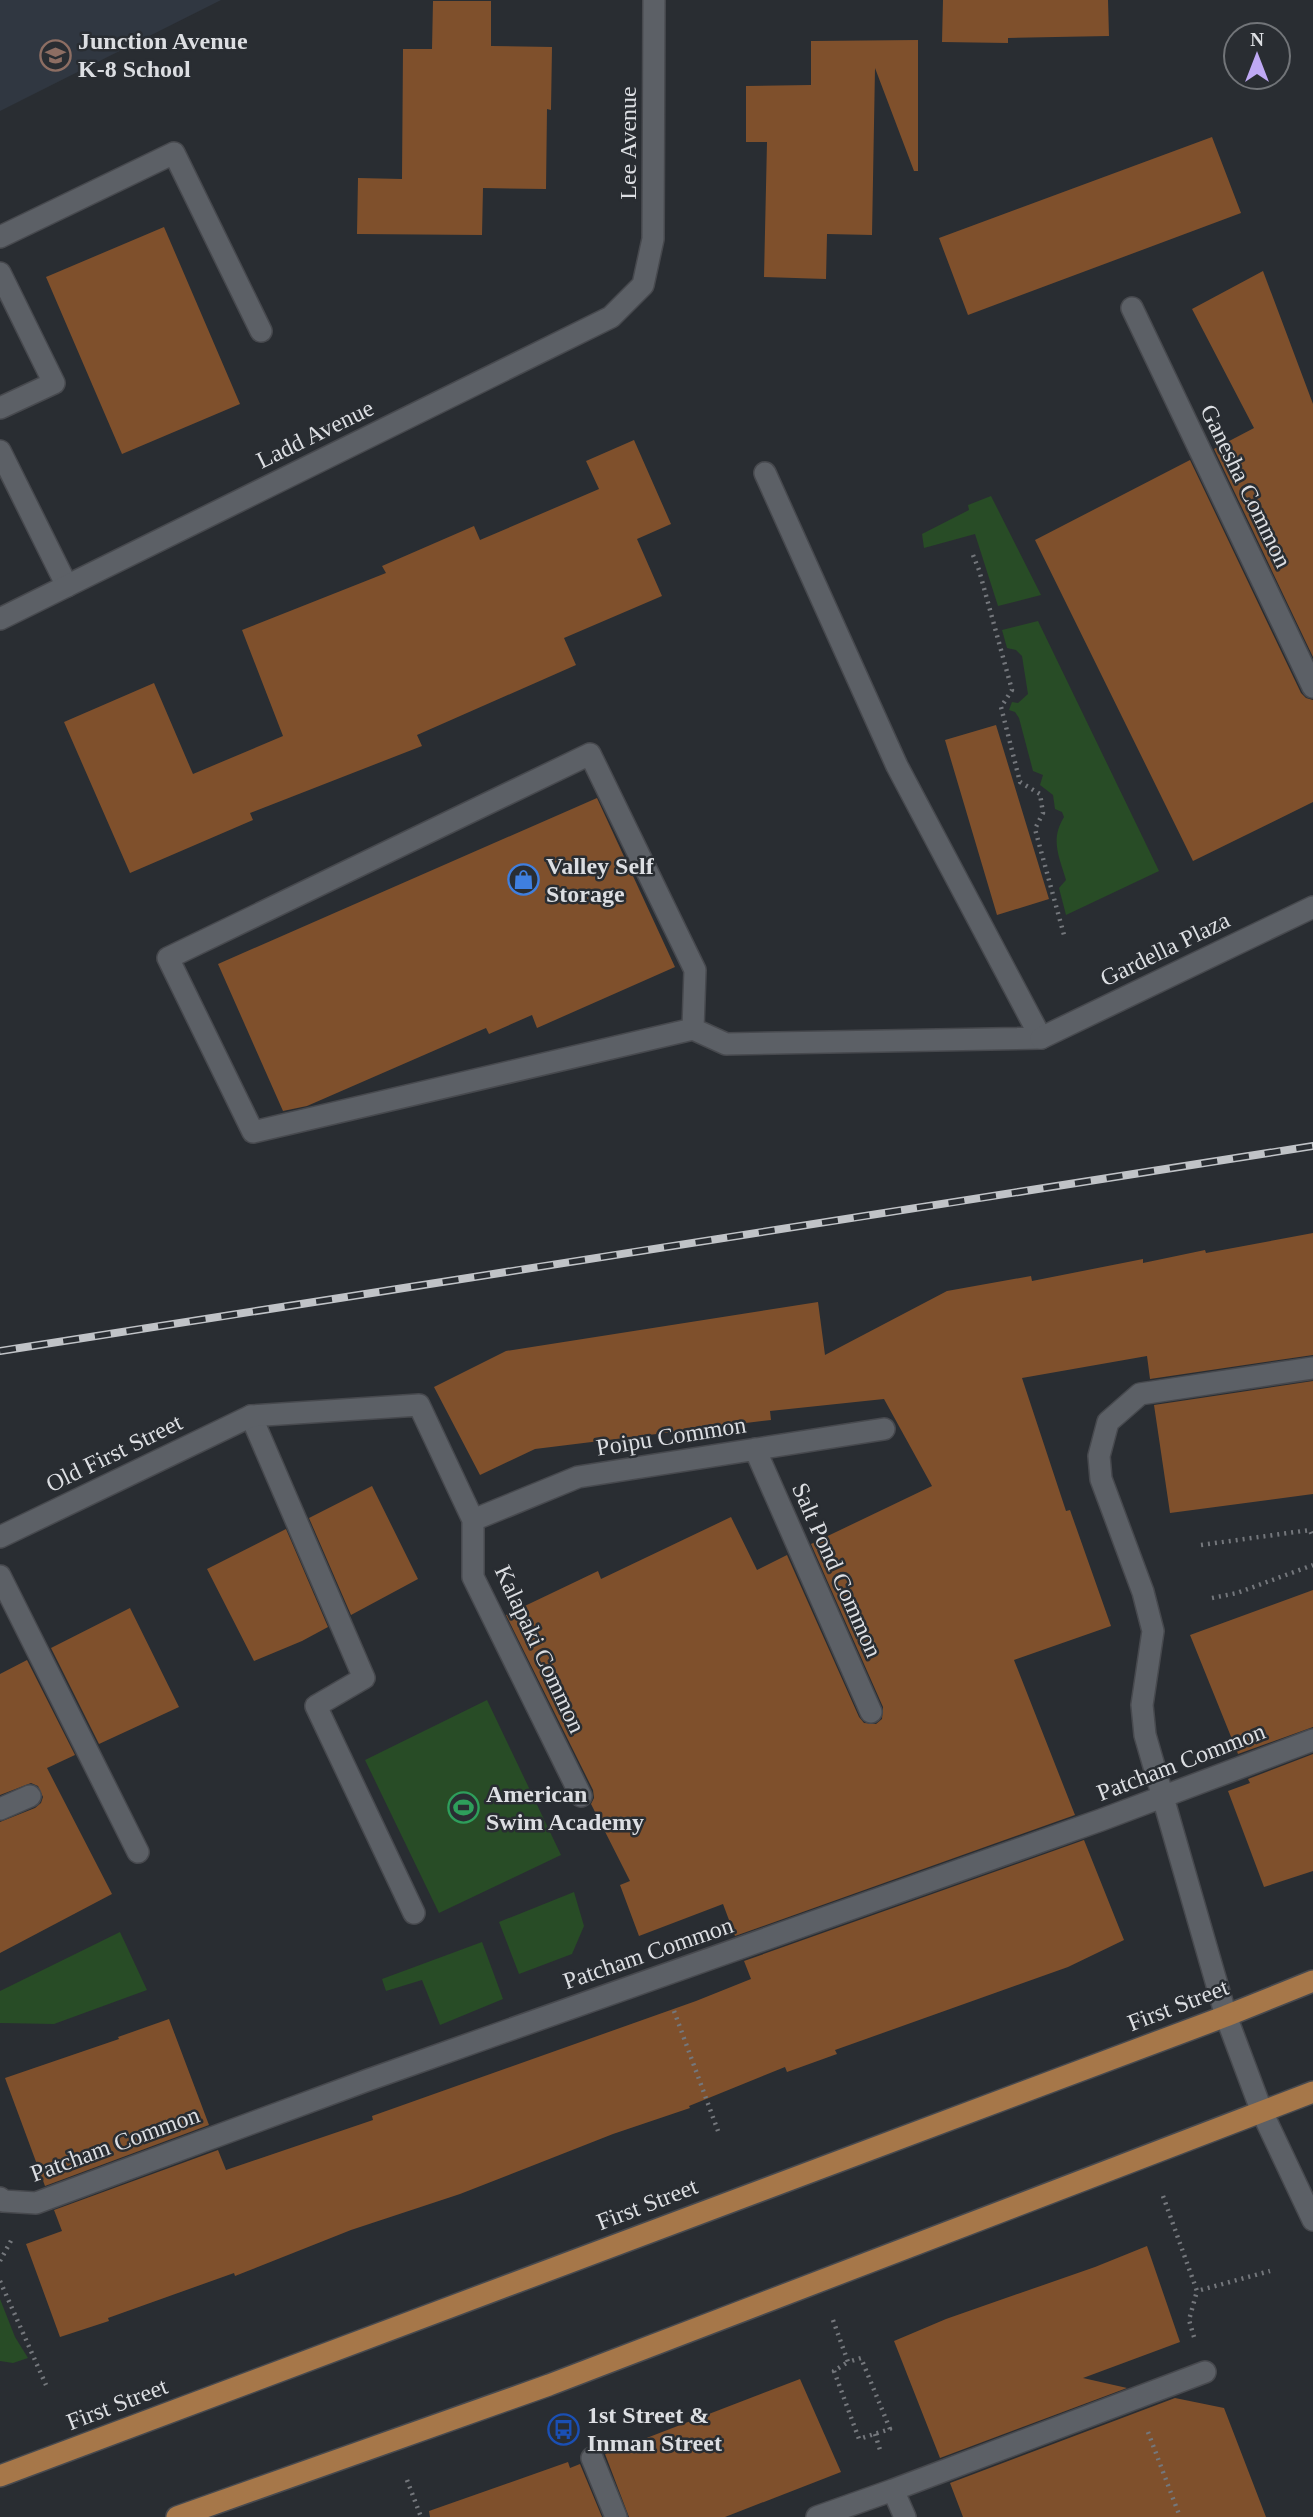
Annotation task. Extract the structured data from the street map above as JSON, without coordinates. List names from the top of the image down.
{
  "streets": {
    "main road": ["First Street"],
    "street": [
      "Lee Avenue",
      "Ladd Avenue",
      "Ganesha Common",
      "Gardella Plaza",
      "Poipu Common",
      "Old First Street",
      "Salt Pond Common",
      "Kalapaki Common",
      "Patcham Common"
    ]
  },
  "crossings": [
    ["Lee Avenue", "Ladd Avenue"],
    ["Poipu Common", "Salt Pond Common"],
    ["Poipu Common", "Kalapaki Common"],
    ["Old First Street", "Kalapaki Common"]
  ],
  "places": {
    "school or university": ["Junction Avenue K-8 School"],
    "shop": ["Valley Self Storage"],
    "sports": ["American Swim Academy"],
    "bus stop": ["1st Street & Inman Street"]
  },
  "north": "top"
}
